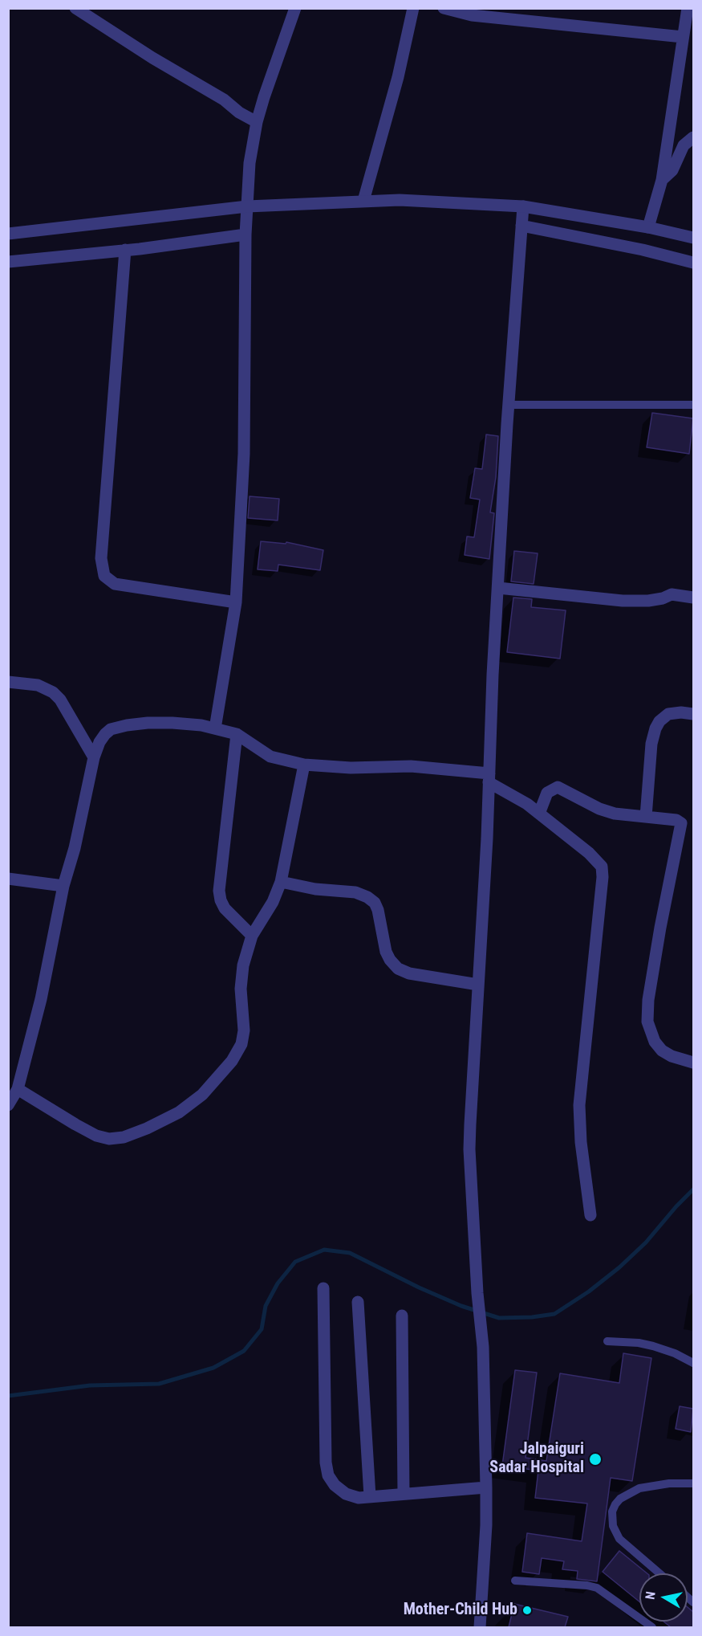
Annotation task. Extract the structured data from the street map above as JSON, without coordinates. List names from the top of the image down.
{
  "places": ["Jalpaiguri Sadar Hospital", "Mother-Child Hub"],
  "north": "left"
}
